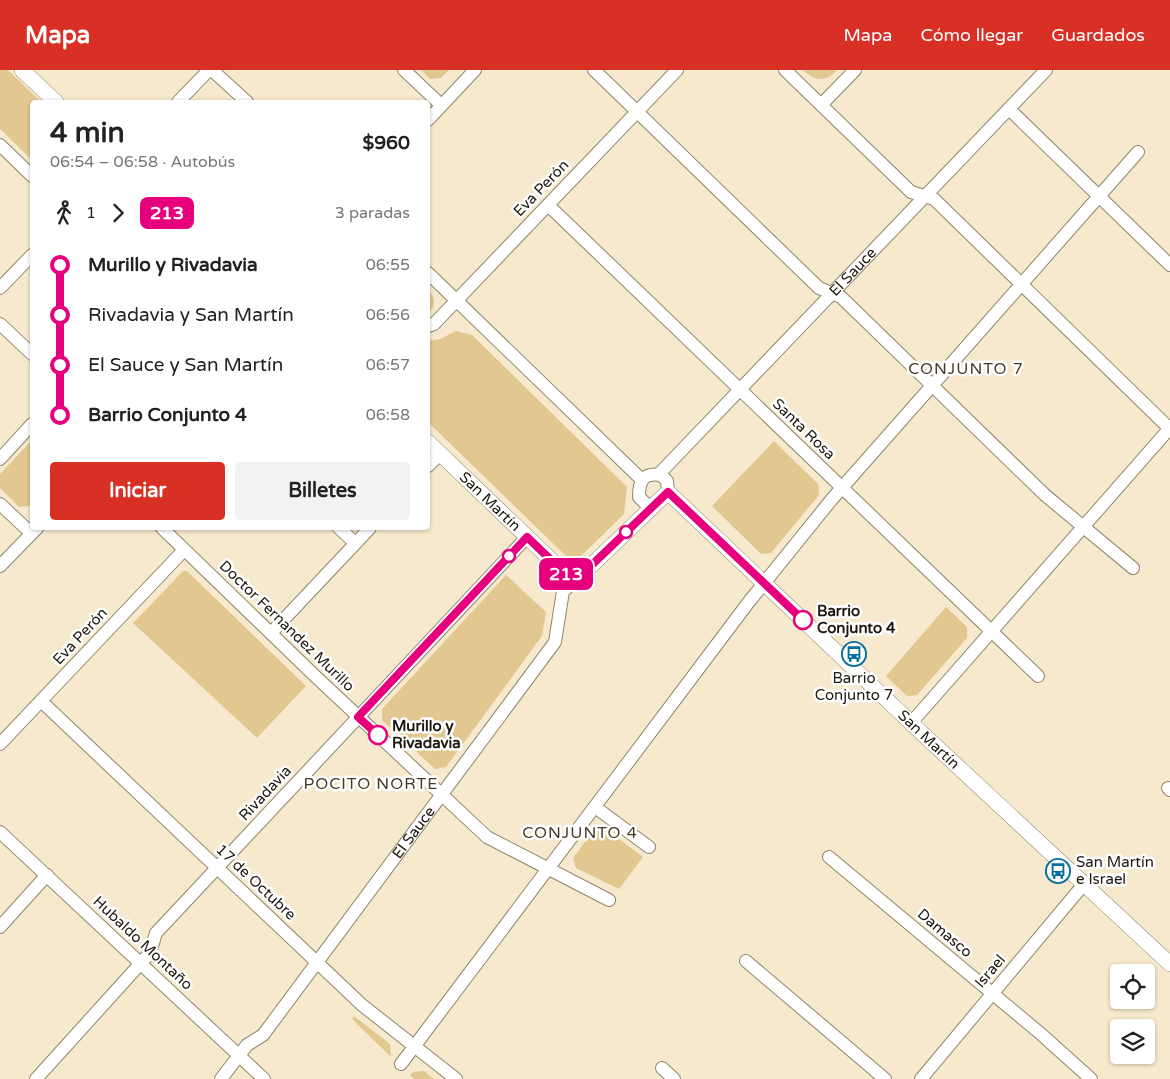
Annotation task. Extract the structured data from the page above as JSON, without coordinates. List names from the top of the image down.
{
  "streets": {
    "street": [
      "Eva Perón",
      "El Sauce",
      "Santa Rosa",
      "San Martín",
      "Doctor Fernandez Murillo",
      "Rivadavia",
      "17 de Octubre",
      "Damasco",
      "Hubaldo Montaño",
      "Israel"
    ]
  },
  "crossings": [
    ["Eva Perón", "Santa Rosa"],
    ["Eva Perón", "Doctor Fernandez Murillo"],
    ["Eva Perón", "17 de Octubre"],
    ["El Sauce", "Santa Rosa"],
    ["El Sauce", "San Martín"],
    ["El Sauce", "Doctor Fernandez Murillo"],
    ["El Sauce", "17 de Octubre"],
    ["El Sauce", "Hubaldo Montaño"],
    ["San Martín", "Rivadavia"],
    ["San Martín", "Israel"],
    ["Doctor Fernandez Murillo", "Rivadavia"],
    ["Rivadavia", "17 de Octubre"],
    ["Rivadavia", "Hubaldo Montaño"],
    ["Damasco", "Israel"]
  ],
  "districts": ["CONJUNTO 7", "POCITO NORTE", "CONJUNTO 4"],
  "places": {
    "other": ["Barrio Conjunto 4", "Murillo y Rivadavia"],
    "bus stop": ["Barrio Conjunto 7", "San Martín e Israel"]
  },
  "lines": ["bus line 213"],
  "page": {
    "header": "Mapa",
    "nav": ["Mapa", "Cómo llegar", "Guardados"],
    "on_map": "213",
    "heading": ["4 min", "06:54 – 06:58 · Autobús", "$960"],
    "legs": ["1", "213", "3 paradas"],
    "list": [
      {
        "name": "Murillo y Rivadavia",
        "value": "06:55"
      },
      {
        "name": "Rivadavia y San Martín",
        "value": "06:56"
      },
      {
        "name": "El Sauce y San Martín",
        "value": "06:57"
      },
      {
        "name": "Barrio Conjunto 4",
        "value": "06:58"
      }
    ],
    "buttons": ["Iniciar", "Billetes"]
  }
}
